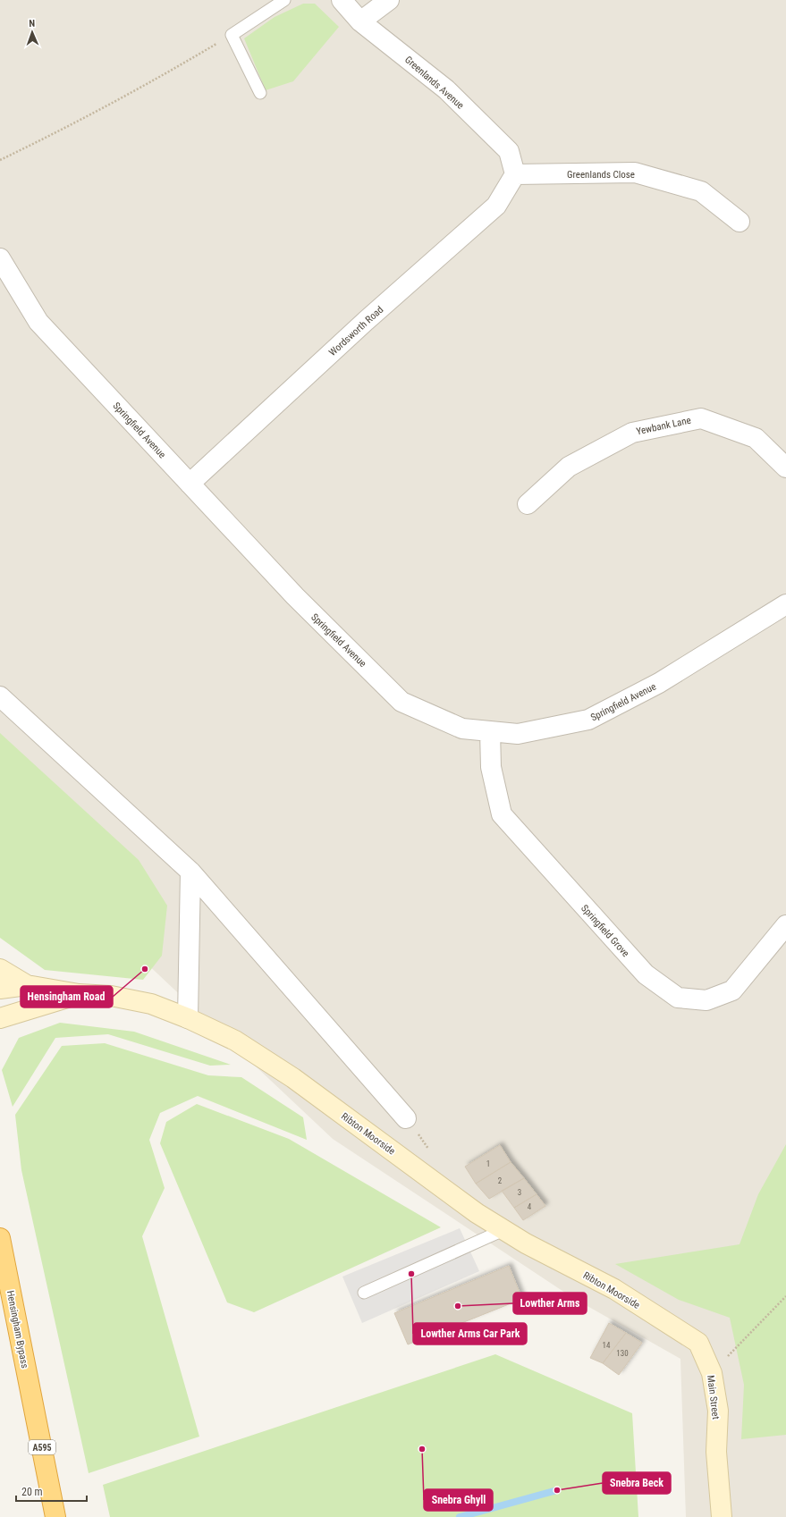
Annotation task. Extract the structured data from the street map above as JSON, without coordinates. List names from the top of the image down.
{
  "streets": {
    "highway": ["Hensingham Bypass", "A595"],
    "main road": ["Ribton Moorside", "Main Street"],
    "street": [
      "Greenlands Avenue",
      "Greenlands Close",
      "Wordsworth Road",
      "Yewbank Lane",
      "Springfield Avenue",
      "Springfield Grove"
    ]
  },
  "crossings": [
    ["Greenlands Avenue", "Greenlands Close"],
    ["Greenlands Avenue", "Wordsworth Road"],
    ["Greenlands Close", "Wordsworth Road"],
    ["Wordsworth Road", "Springfield Avenue"],
    ["Springfield Avenue", "Springfield Grove"],
    ["Ribton Moorside", "Main Street"]
  ],
  "places": [
    "Hensingham Road",
    "Lowther Arms Car Park",
    "Lowther Arms",
    "Snebra Ghyll",
    "Snebra Beck"
  ],
  "house_numbers": [
    "1",
    "2",
    "3",
    "4",
    "14",
    "130"
  ],
  "scale_bar": "20 m",
  "north": "top"
}
